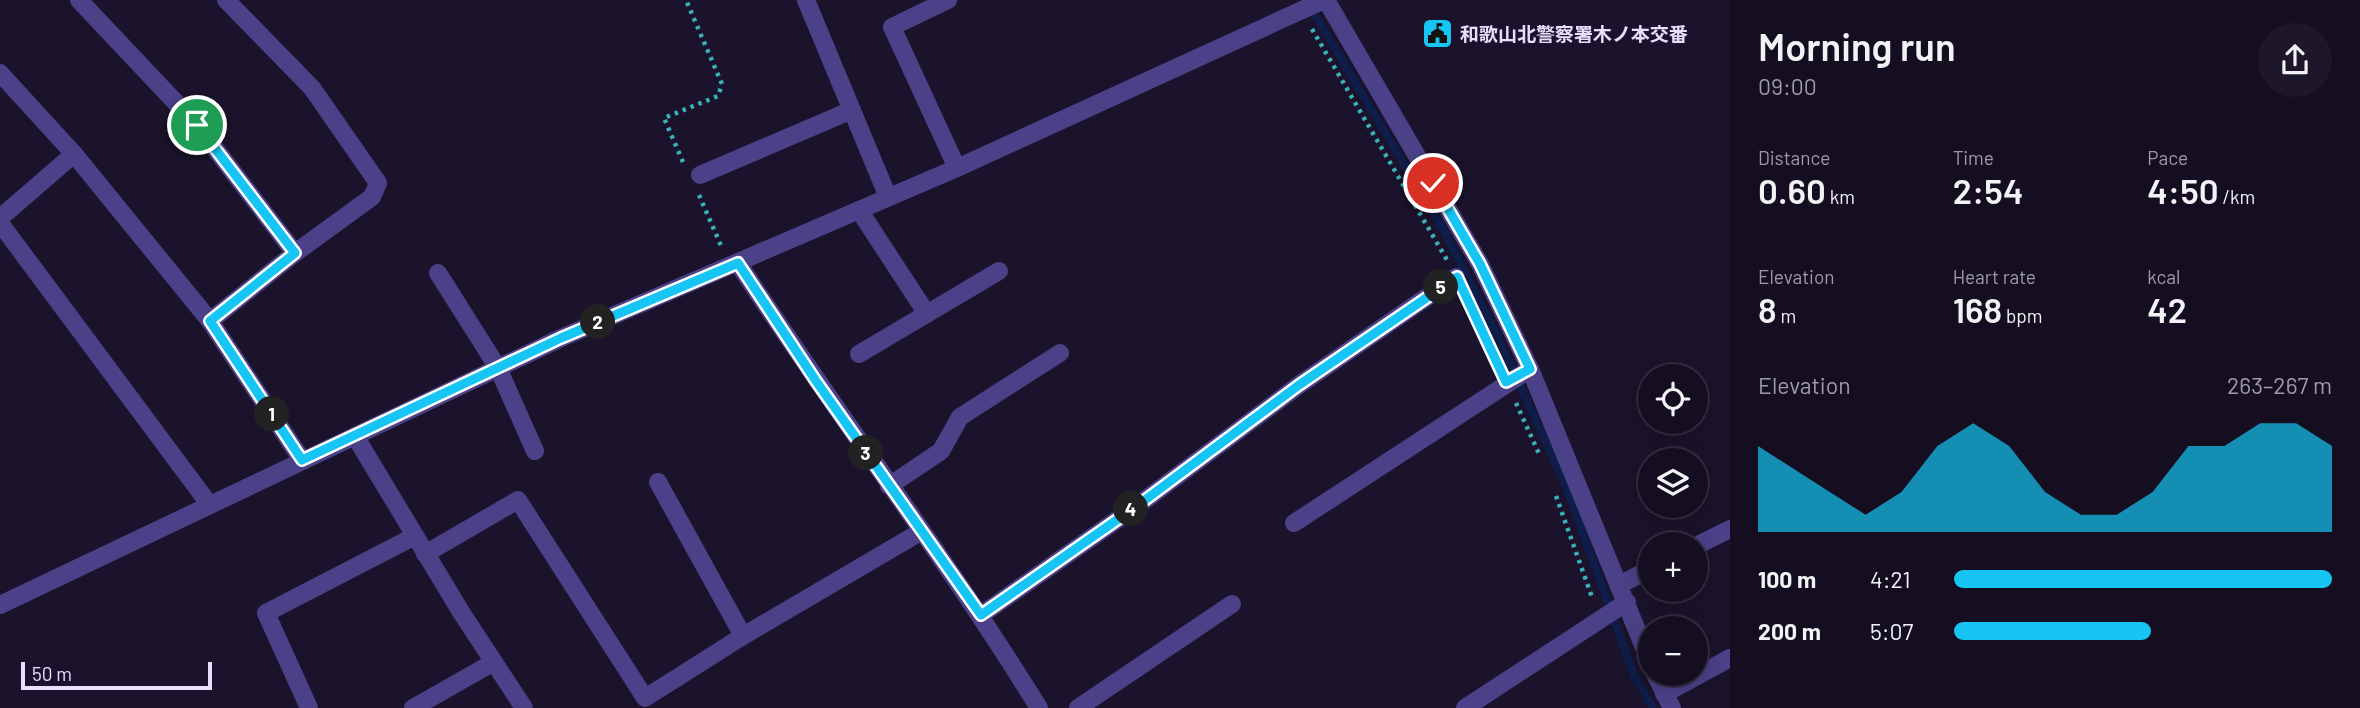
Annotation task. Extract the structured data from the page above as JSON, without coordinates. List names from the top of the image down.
{
  "places": {
    "public building": ["和歌山北警察署木ノ本交番"]
  },
  "scale_bar": "50 m",
  "page": {
    "heading": ["Morning run", "09:00"],
    "stats": [
      ["Distance", "0.60 km"],
      ["Time", "2:54"],
      ["Pace", "4:50 /km"],
      ["Elevation", "8 m"],
      ["Heart rate", "168 bpm"],
      ["kcal", "42"]
    ],
    "pins": [
      "5",
      "2",
      "1",
      "3",
      "4"
    ],
    "chart": ["Elevation", "263–267 m"],
    "map_buttons": ["+", "−"],
    "list": [
      {
        "name": "100 m",
        "note": "4:21"
      },
      {
        "name": "200 m",
        "note": "5:07"
      }
    ],
    "scale": "50 m"
  }
}
